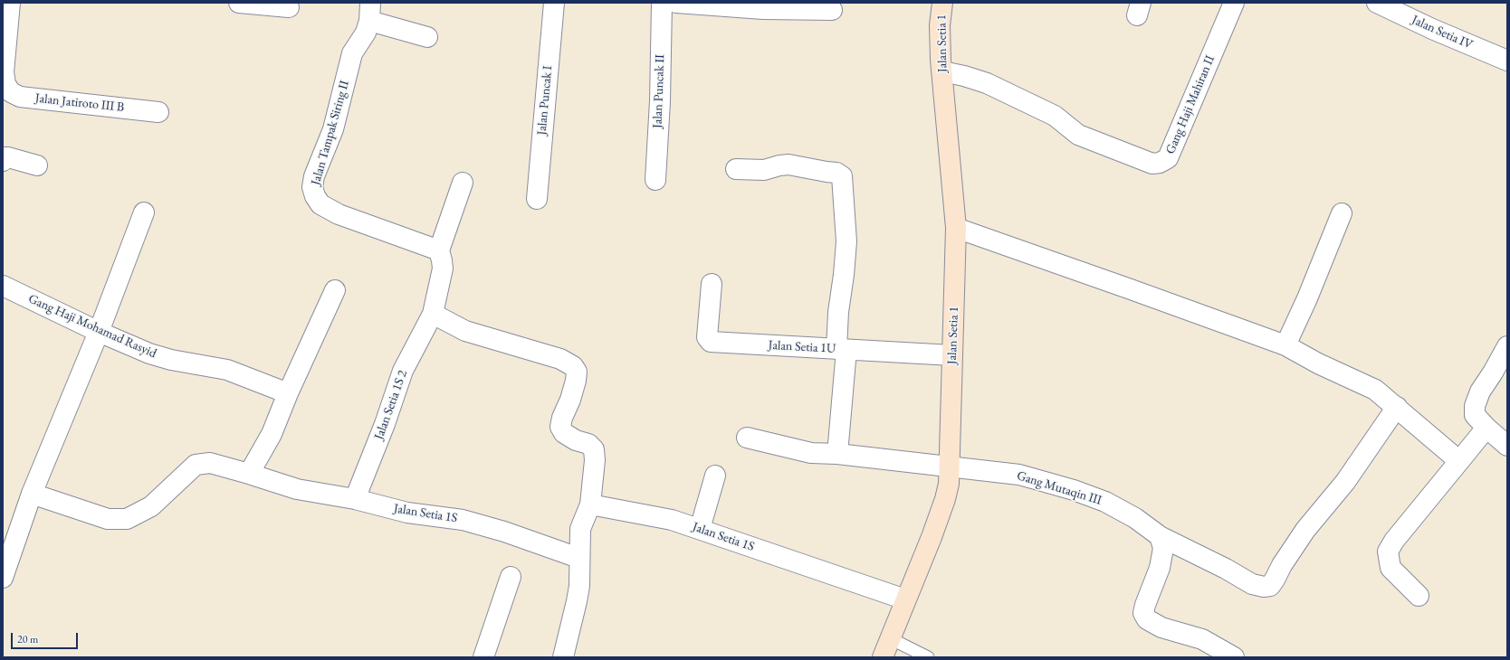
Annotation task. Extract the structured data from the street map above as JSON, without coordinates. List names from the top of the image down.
{
  "streets": {
    "street": [
      "Jalan Setia IV",
      "Jalan Setia 1",
      "Jalan Puncak II",
      "Jalan Puncak I",
      "Jalan Jatiroto III B",
      "Gang Haji Mahiran II",
      "Jalan Tampak Siring II",
      "Gang Haji Mohamad Rasyid",
      "Jalan Setia 1U",
      "Jalan Setia 1S 2",
      "Gang Mutaqin III",
      "Jalan Setia 1S"
    ]
  },
  "crossings": [
    ["Jalan Setia 1", "Gang Haji Mahiran II"],
    ["Jalan Setia 1", "Jalan Setia 1U"],
    ["Jalan Setia 1", "Gang Mutaqin III"],
    ["Jalan Setia 1", "Jalan Setia 1S"],
    ["Jalan Setia 1S 2", "Jalan Setia 1S"]
  ],
  "scale_bar": "20 m"
}
